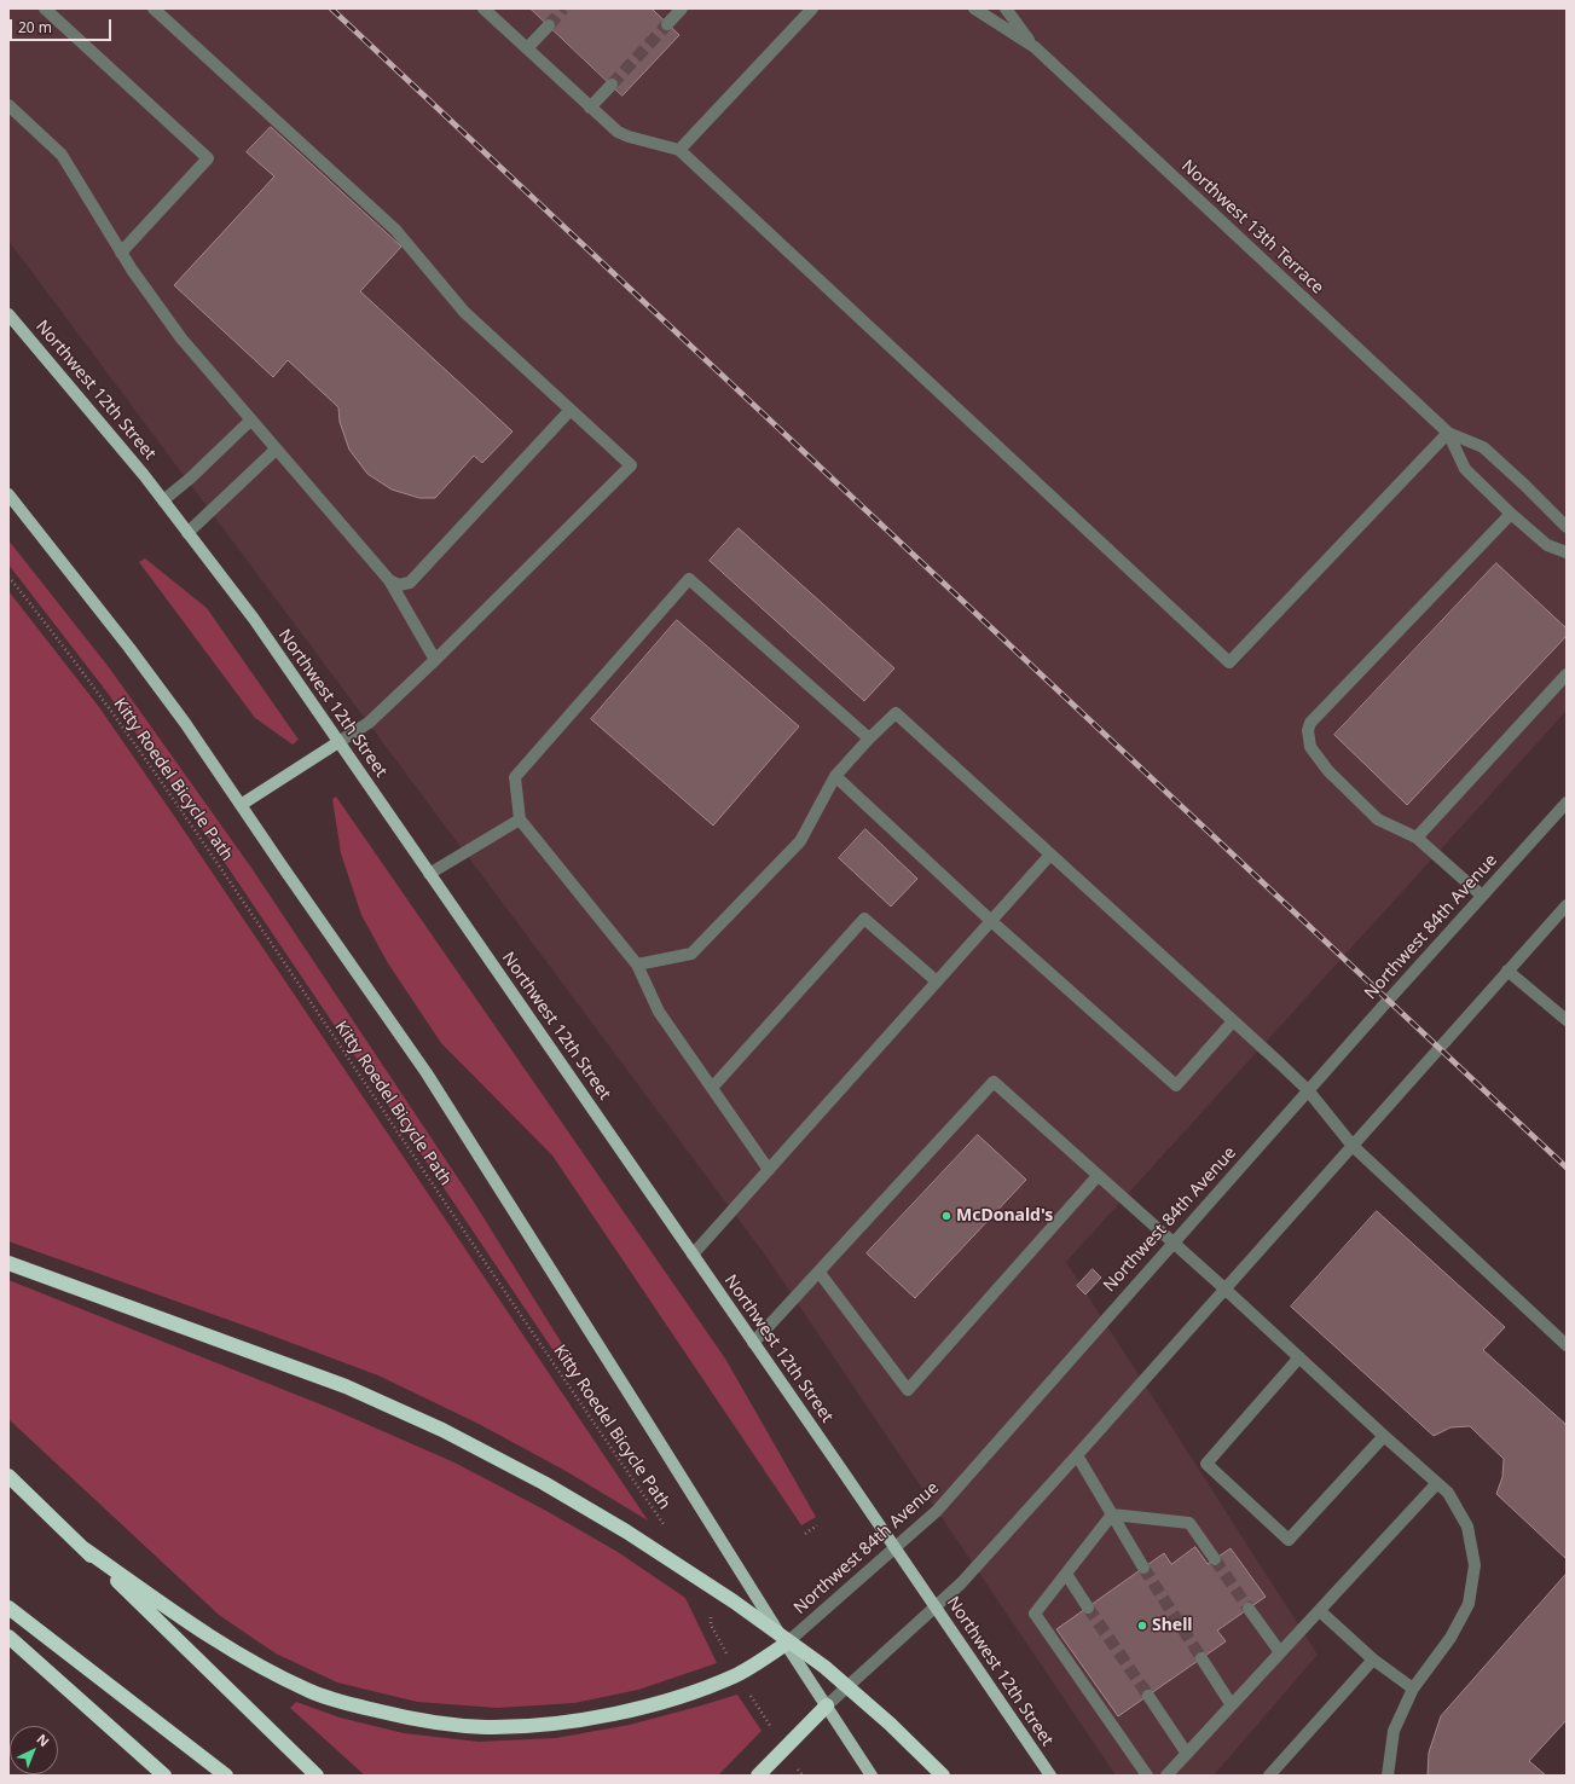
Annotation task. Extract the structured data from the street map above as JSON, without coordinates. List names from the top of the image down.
{
  "streets": {
    "main road": ["Northwest 12th Street"],
    "street": ["Northwest 13th Terrace", "Northwest 84th Avenue"],
    "path": ["Kitty Roedel Bicycle Path"]
  },
  "crossings": [
    ["Northwest 12th Street", "Northwest 84th Avenue"]
  ],
  "places": ["McDonald's", "Shell"],
  "scale_bar": "20 m",
  "north": "top right"
}
